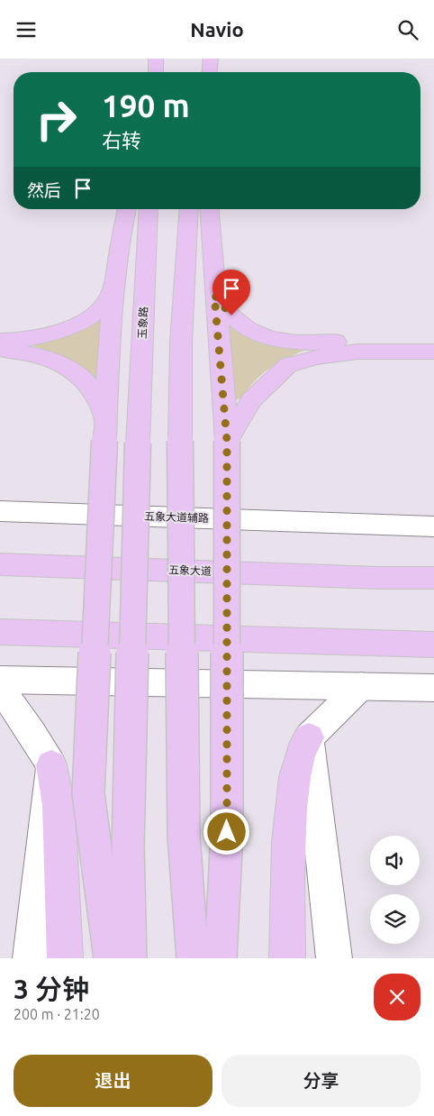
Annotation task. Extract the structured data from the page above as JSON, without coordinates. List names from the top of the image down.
{
  "streets": {
    "main road": ["玉象路", "五象大道"],
    "street": ["五象大道辅路"]
  },
  "page": {
    "header": "Navio",
    "turn": ["190 m", "右转"],
    "then": "然后",
    "heading": ["3 分钟", "200 m · 21:20"],
    "buttons": ["退出", "分享"]
  }
}
